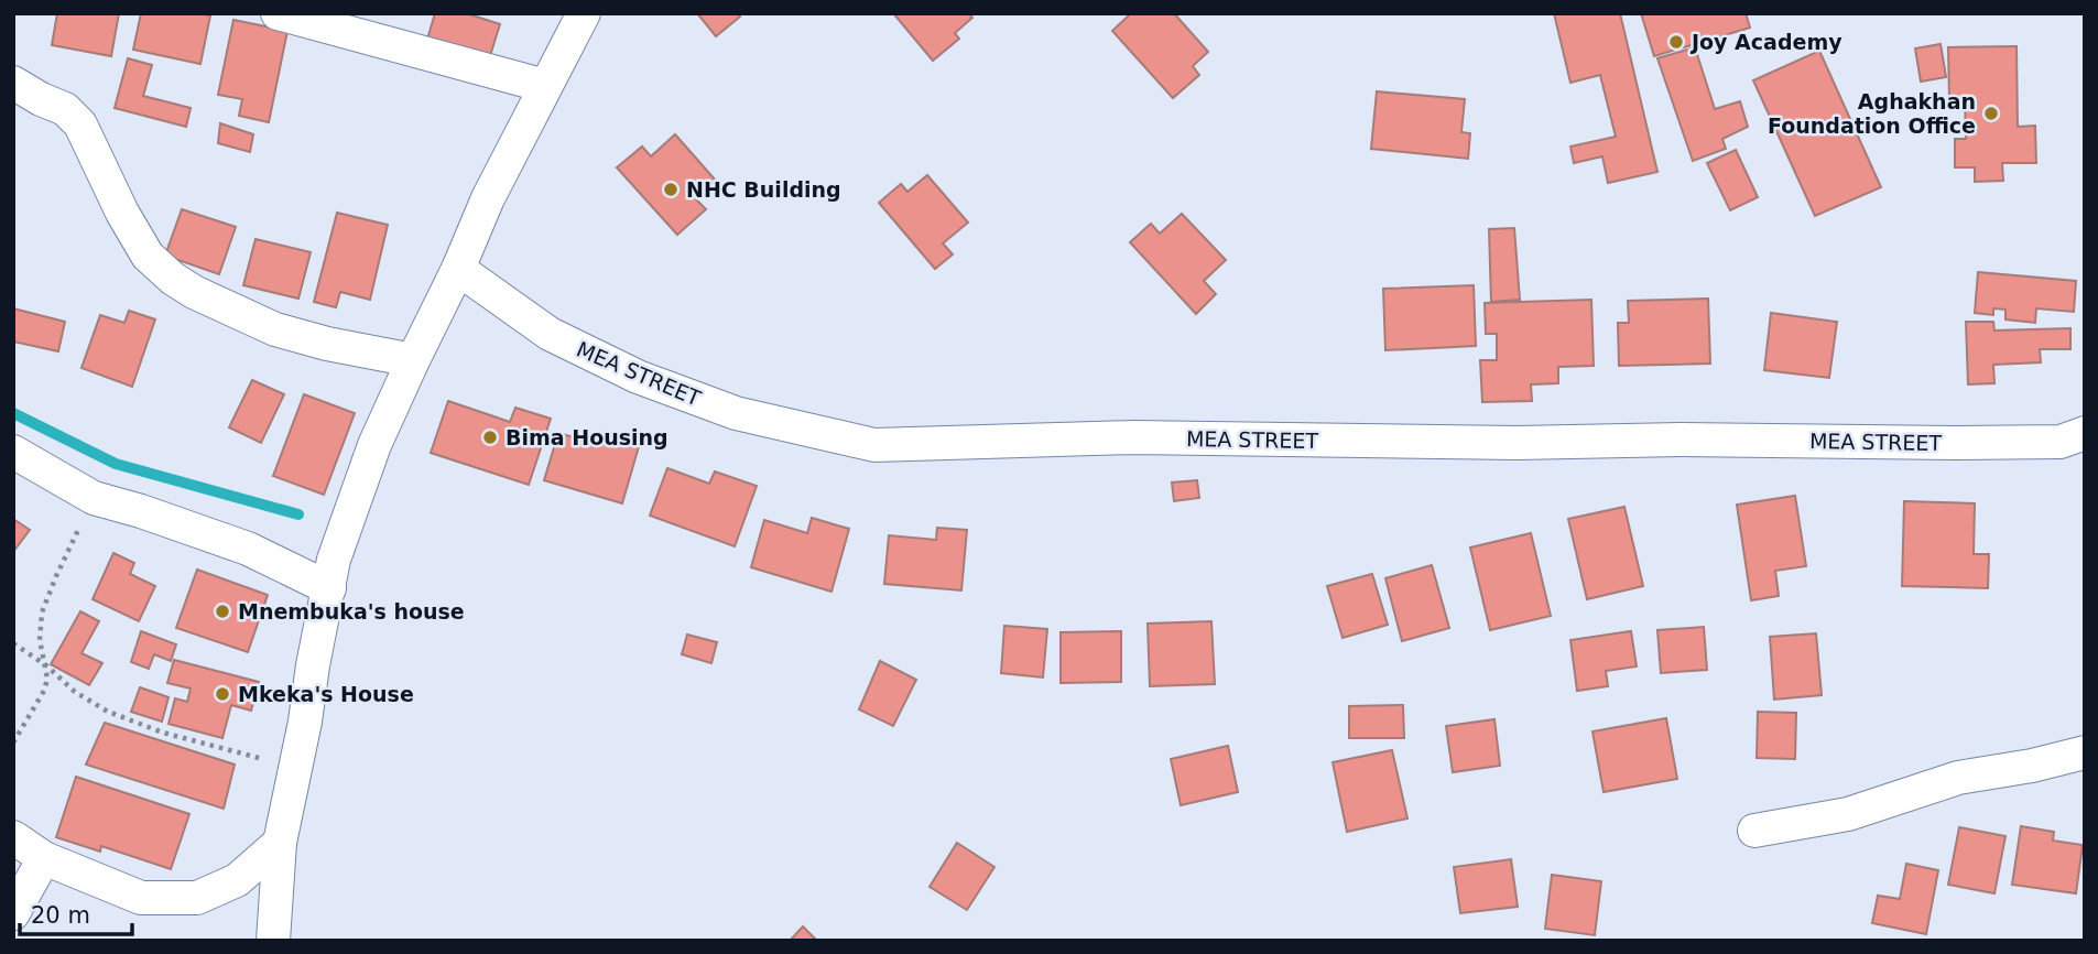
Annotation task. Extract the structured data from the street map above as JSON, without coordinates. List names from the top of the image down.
{
  "streets": {
    "street": ["MEA STREET"]
  },
  "places": [
    "Joy Academy",
    "Aghakhan Foundation Office",
    "NHC Building",
    "Bima Housing",
    "Mnembuka's house",
    "Mkeka's House"
  ],
  "scale_bar": "20 m"
}
